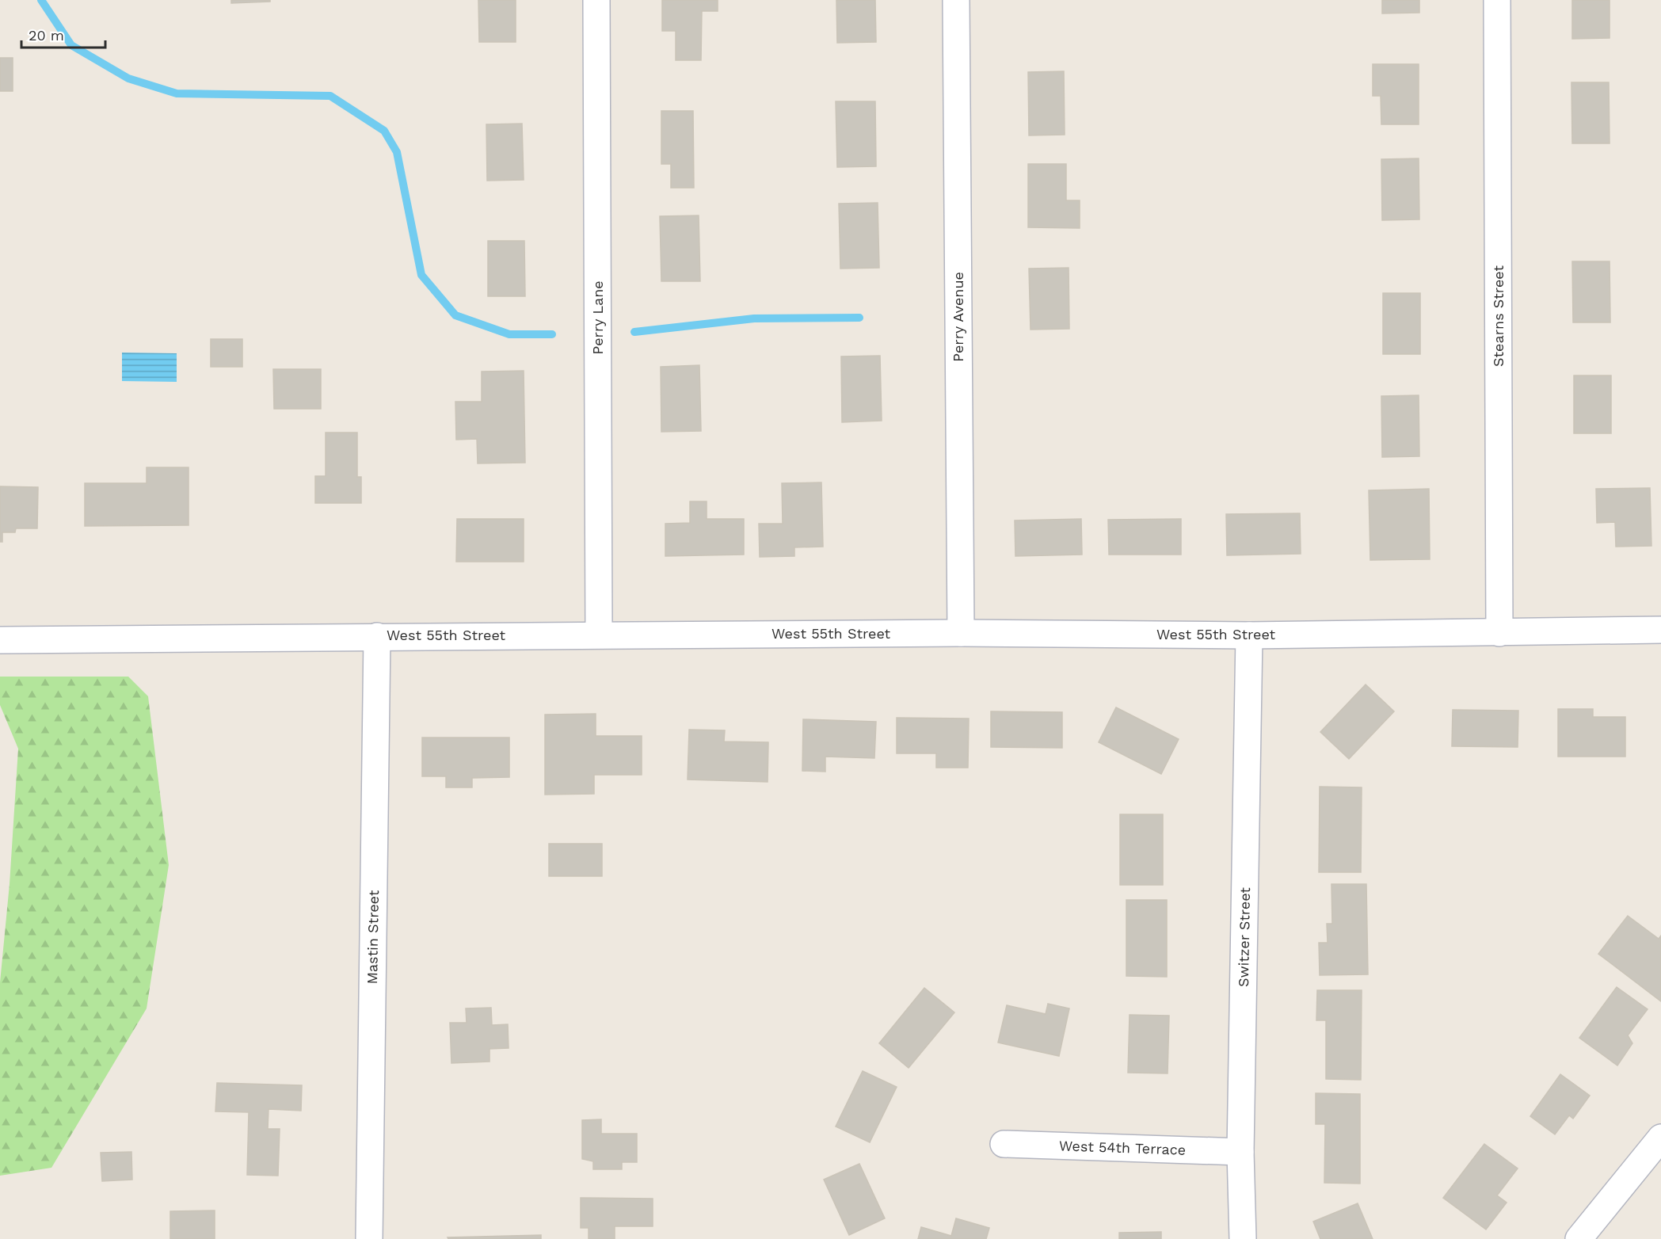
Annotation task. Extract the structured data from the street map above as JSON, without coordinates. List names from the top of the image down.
{
  "streets": {
    "street": [
      "Stearns Street",
      "Perry Avenue",
      "Perry Lane",
      "West 55th Street",
      "Mastin Street",
      "Switzer Street",
      "West 54th Terrace"
    ]
  },
  "crossings": [
    ["Stearns Street", "West 55th Street"],
    ["Perry Avenue", "West 55th Street"],
    ["Perry Lane", "West 55th Street"],
    ["West 55th Street", "Mastin Street"],
    ["West 55th Street", "Switzer Street"],
    ["Switzer Street", "West 54th Terrace"]
  ],
  "scale_bar": "20 m"
}
